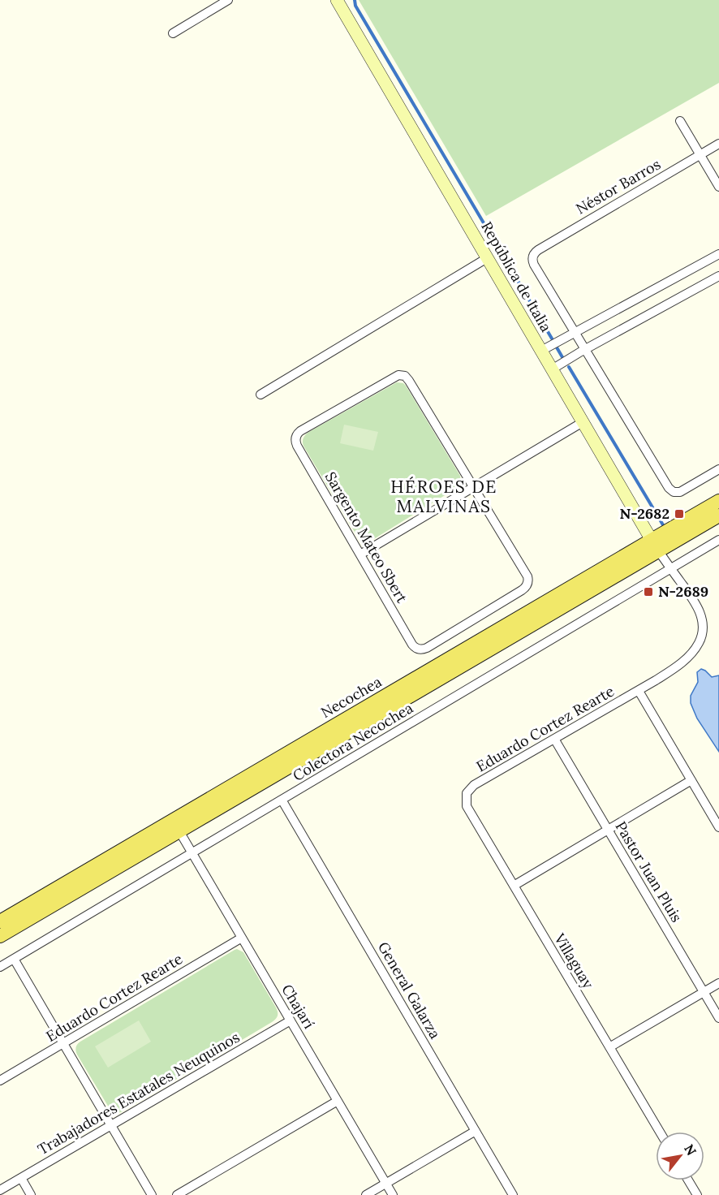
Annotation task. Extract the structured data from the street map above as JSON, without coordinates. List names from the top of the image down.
{
  "streets": {
    "main road": ["Necochea"],
    "street": [
      "Néstor Barros",
      "República de Italia",
      "Sargento Mateo Sbert",
      "Eduardo Cortez Rearte",
      "Colectora Necochea",
      "Pastor Juan Pluis",
      "Villaguay",
      "General Galarza",
      "Chajarí",
      "Trabajadores Estatales Neuquinos"
    ]
  },
  "crossings": [
    ["Néstor Barros", "República de Italia"],
    ["República de Italia", "Necochea"],
    ["República de Italia", "Eduardo Cortez Rearte"],
    ["República de Italia", "Colectora Necochea"],
    ["Necochea", "Chajarí"],
    ["Eduardo Cortez Rearte", "Colectora Necochea"],
    ["Eduardo Cortez Rearte", "Pastor Juan Pluis"],
    ["Eduardo Cortez Rearte", "Villaguay"],
    ["Eduardo Cortez Rearte", "Chajarí"],
    ["Colectora Necochea", "General Galarza"],
    ["Colectora Necochea", "Chajarí"],
    ["Chajarí", "Trabajadores Estatales Neuquinos"]
  ],
  "districts": ["HÉROES DE MALVINAS"],
  "places": {
    "transit": ["N-2682", "N-2689"]
  },
  "north": "top right"
}
